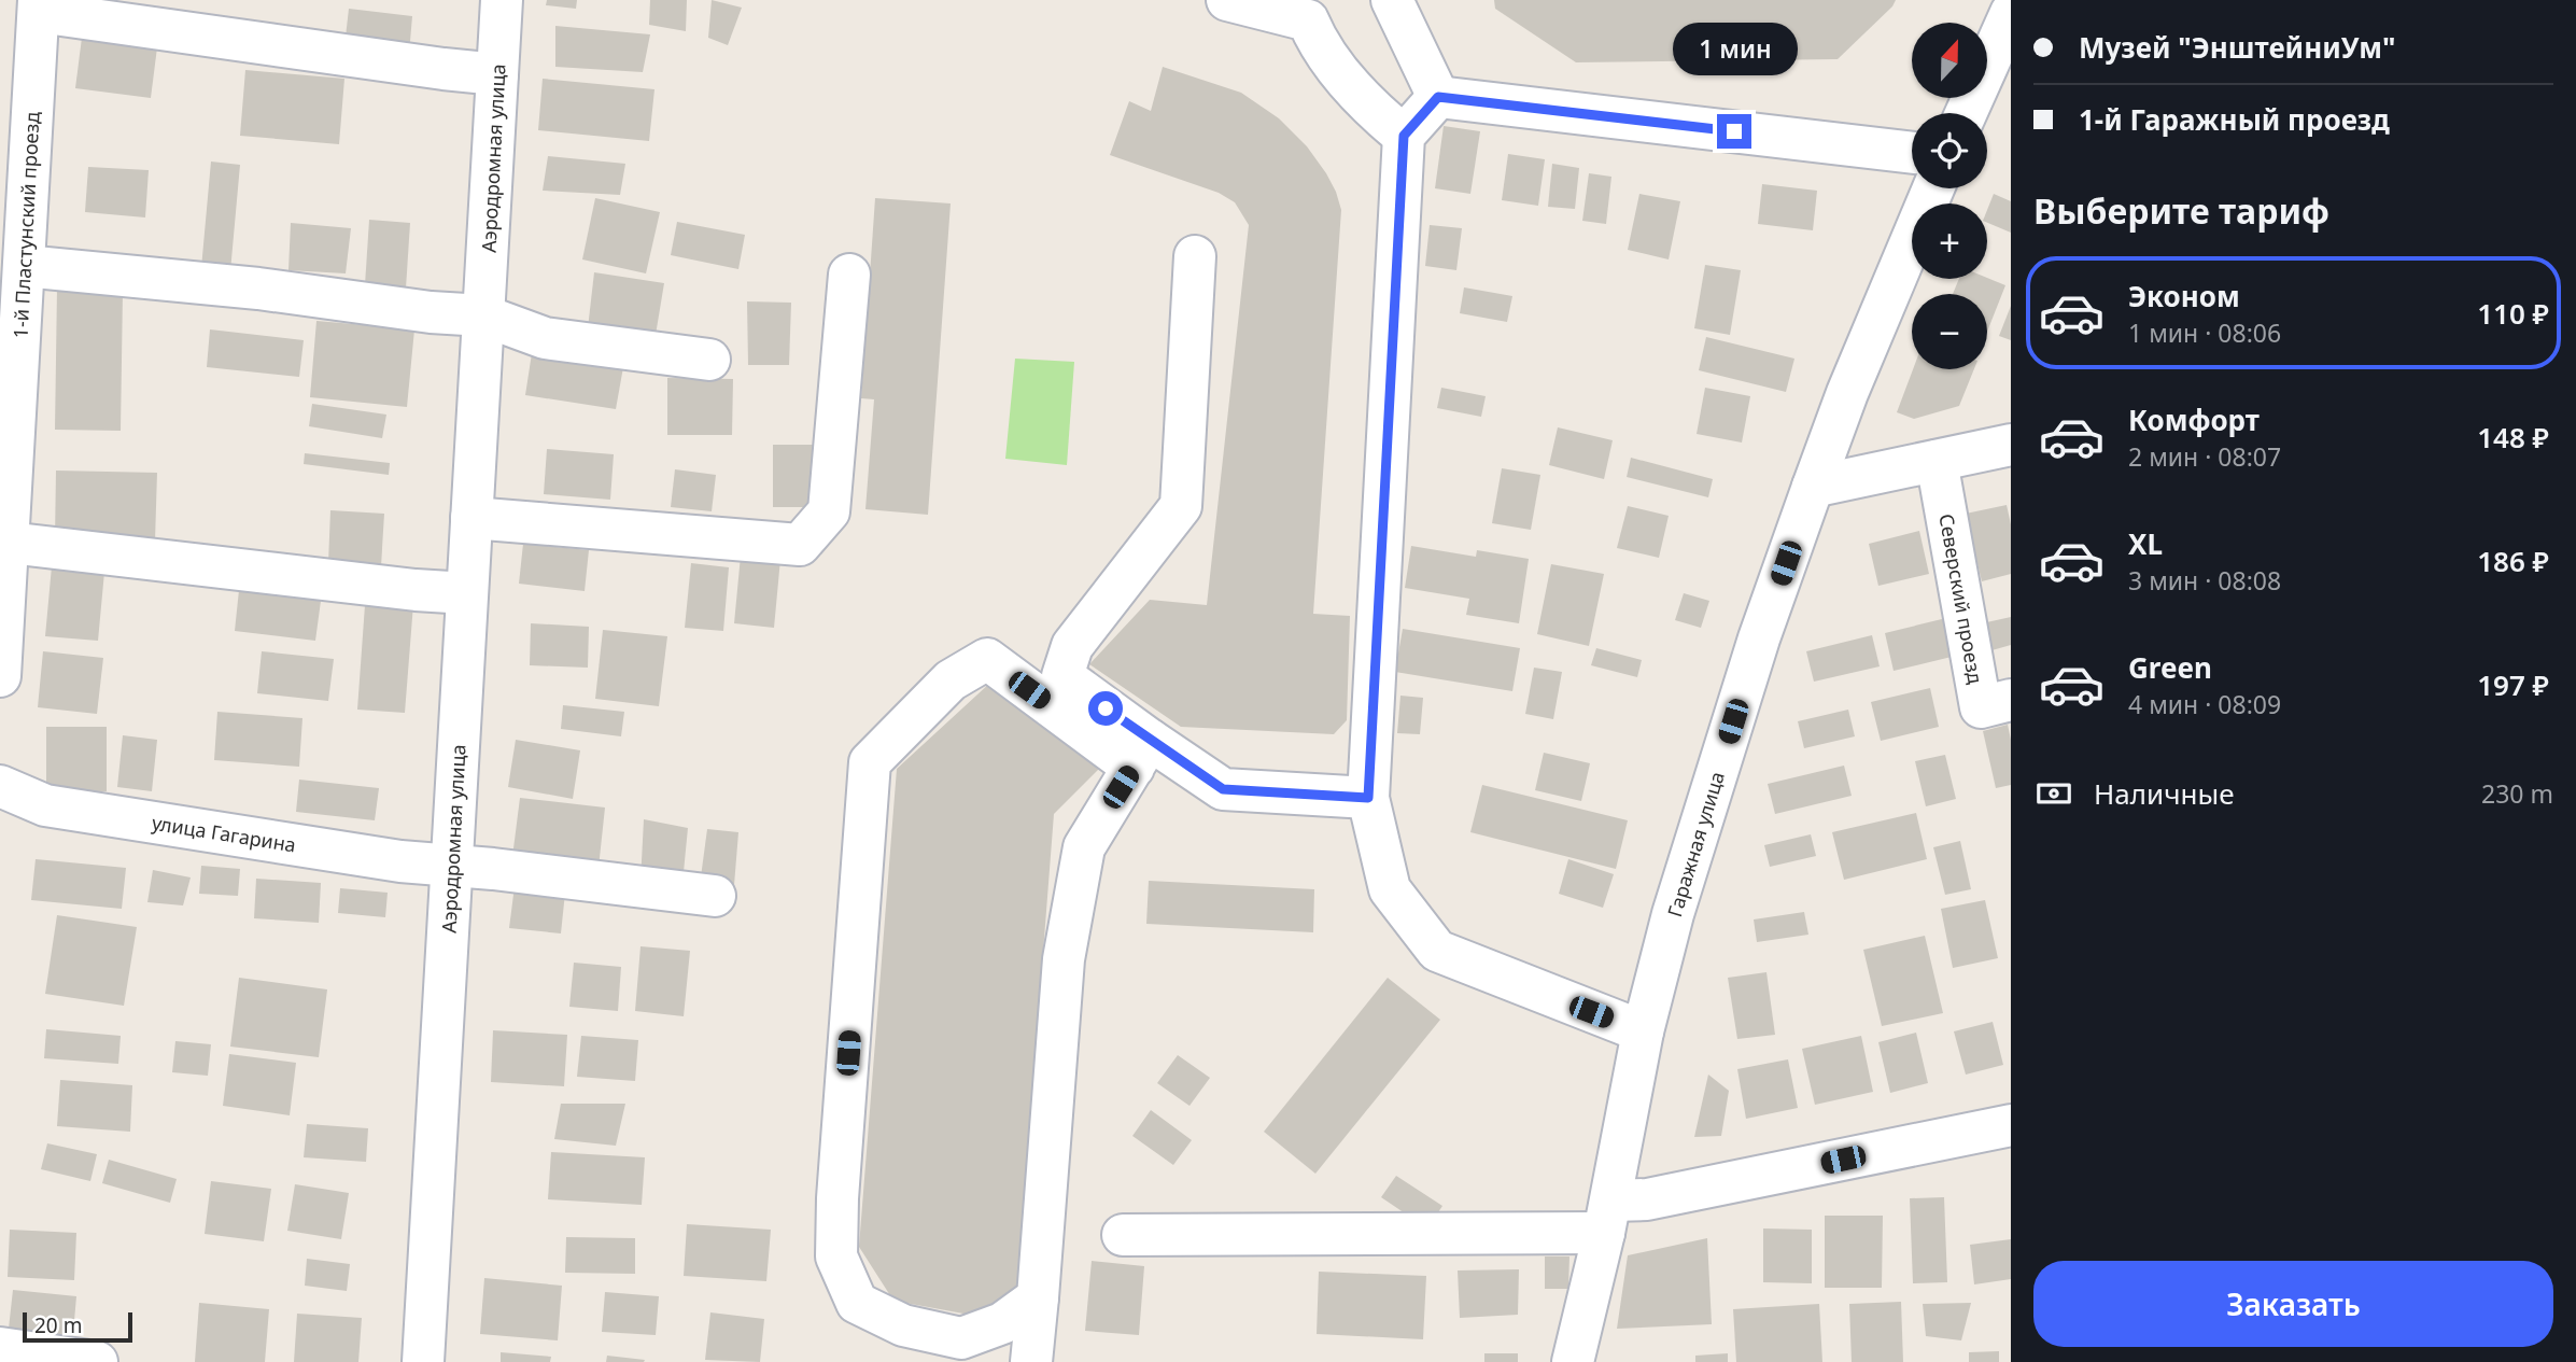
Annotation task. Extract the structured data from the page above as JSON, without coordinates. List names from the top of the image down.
{
  "streets": {
    "street": [
      "Аэродромная улица",
      "1-й Пластунский проезд",
      "Северский проезд",
      "улица Гагарина",
      "Гаражная улица"
    ]
  },
  "crossings": [
    ["Аэродромная улица", "улица Гагарина"]
  ],
  "scale_bar": "20 m",
  "north": "top",
  "page": {
    "banner": ["Музей \"ЭнштейниУм\"", "1-й Гаражный проезд"],
    "map_buttons": ["+", "−"],
    "bubble": "1 мин",
    "heading": "Выберите тариф",
    "list": [
      {
        "name": "Эконом",
        "note": "1 мин · 08:06",
        "value": "110 ₽"
      },
      {
        "name": "Комфорт",
        "note": "2 мин · 08:07",
        "value": "148 ₽"
      },
      {
        "name": "XL",
        "note": "3 мин · 08:08",
        "value": "186 ₽"
      },
      {
        "name": "Green",
        "note": "4 мин · 08:09",
        "value": "197 ₽"
      }
    ],
    "pay": ["Наличные", "230 m"],
    "buttons": "Заказать",
    "scale": "20 m"
  }
}
